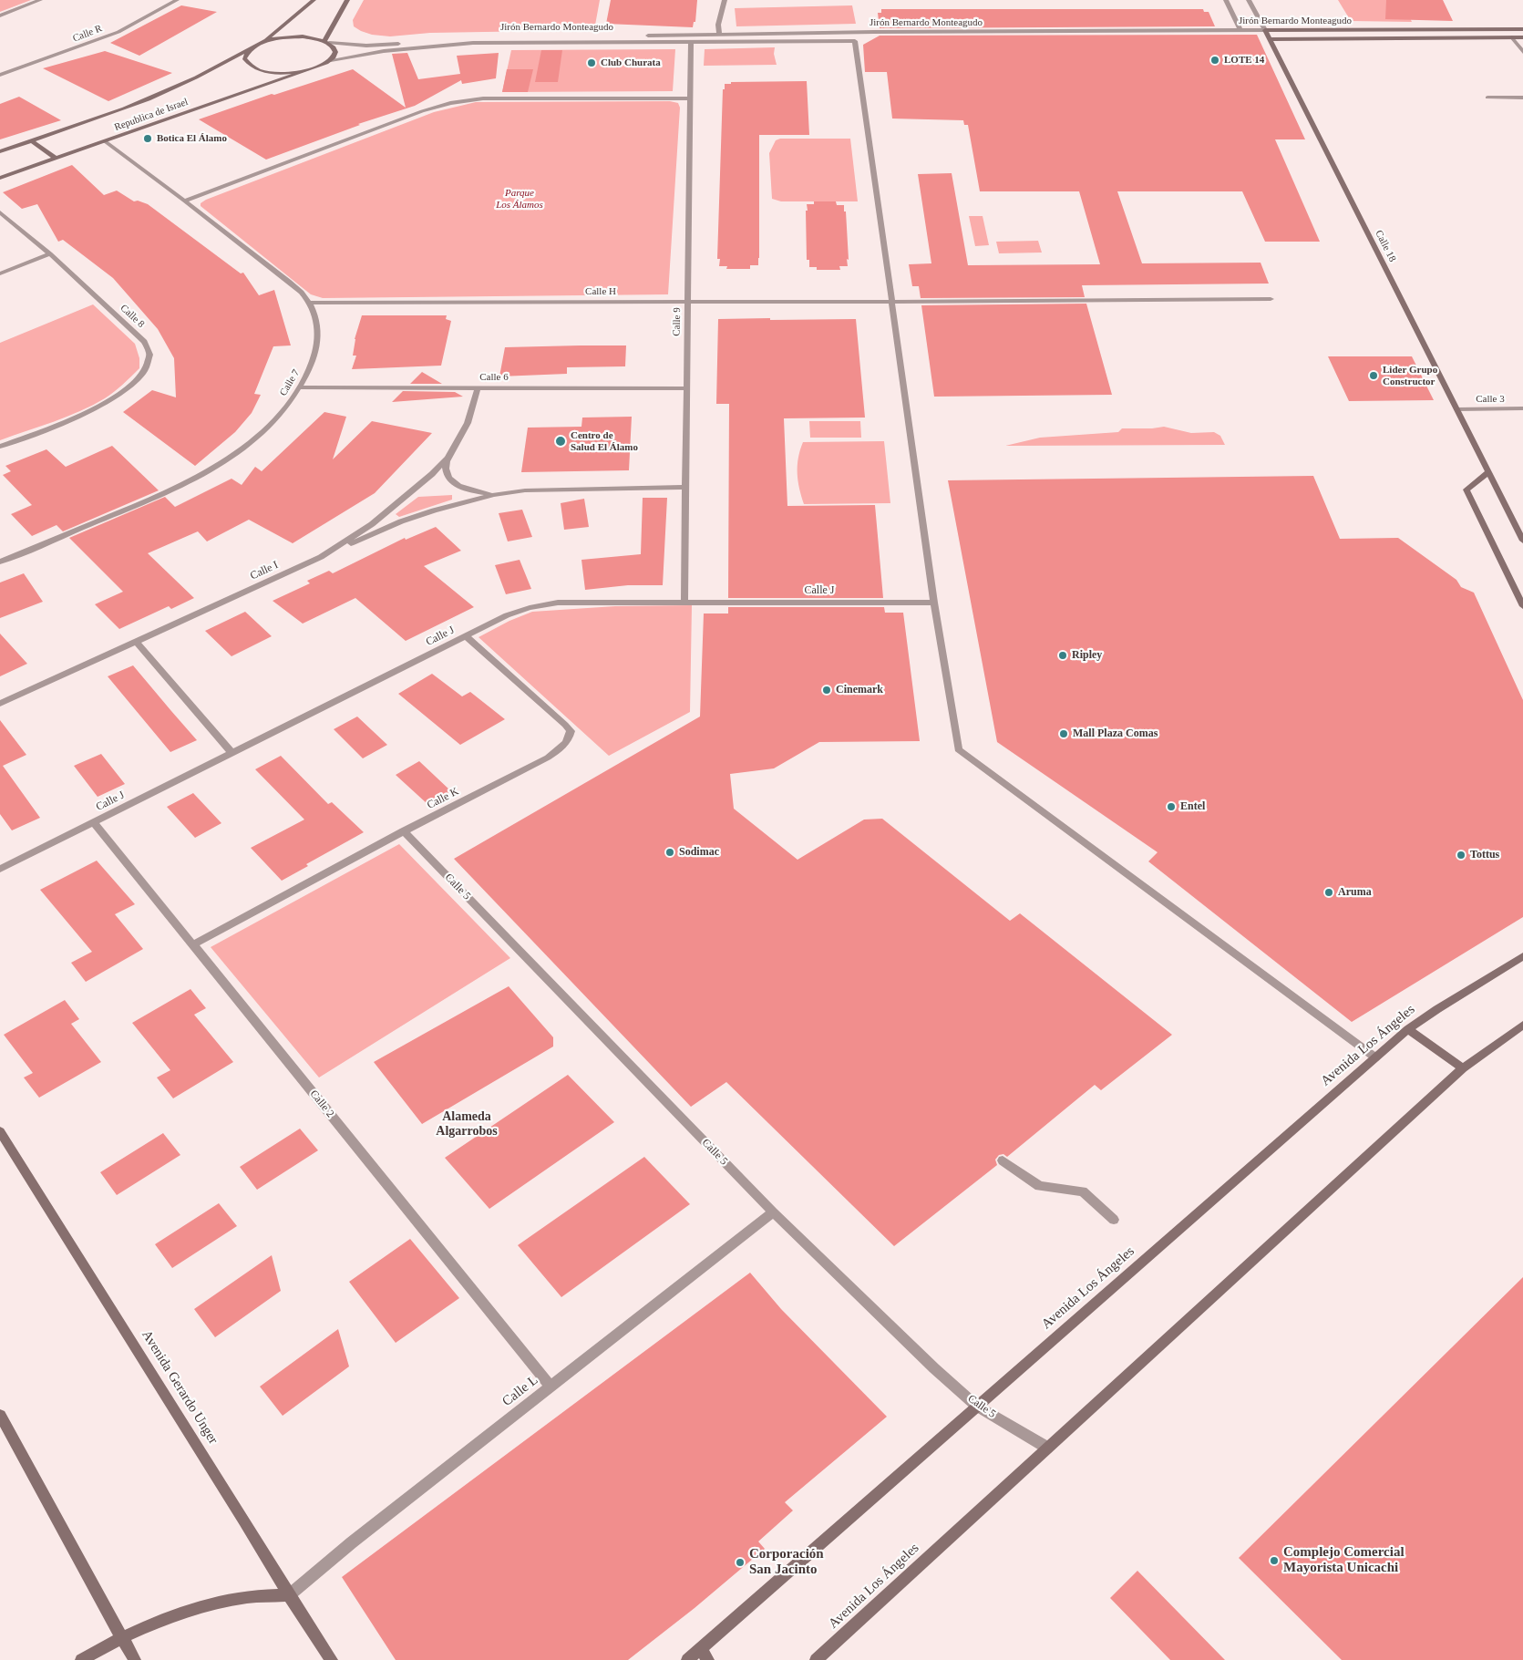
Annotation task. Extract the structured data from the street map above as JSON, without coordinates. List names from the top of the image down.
{
  "streets": {
    "street": [
      "Jirón Bernardo Monteagudo",
      "Calle R",
      "Republica de Israel",
      "Calle 18",
      "Calle H",
      "Calle 8",
      "Calle 9",
      "Calle 6",
      "Calle 7",
      "Calle 3",
      "Calle I",
      "Calle J",
      "Calle K",
      "Calle 5",
      "Avenida Los Ángeles",
      "Calle 2",
      "Avenida Gerardo Unger",
      "Calle L"
    ]
  },
  "crossings": [
    ["Jirón Bernardo Monteagudo", "Calle 18"],
    ["Jirón Bernardo Monteagudo", "Calle H"],
    ["Jirón Bernardo Monteagudo", "Calle 9"],
    ["Republica de Israel", "Calle 7"],
    ["Calle 18", "Calle 3"],
    ["Calle H", "Calle 9"],
    ["Calle H", "Calle 7"],
    ["Calle 9", "Calle 6"],
    ["Calle 9", "Calle J"],
    ["Calle 6", "Calle 7"],
    ["Calle 6", "Calle I"],
    ["Calle J", "Calle K"],
    ["Calle J", "Calle 2"],
    ["Calle K", "Calle 5"],
    ["Calle K", "Calle 2"],
    ["Calle 5", "Avenida Los Ángeles"],
    ["Calle 5", "Calle L"],
    ["Calle 2", "Calle L"],
    ["Avenida Gerardo Unger", "Calle L"]
  ],
  "districts": ["Alameda Algarrobos"],
  "parks": ["Parque Los Álamos"],
  "places": [
    "LOTE 14",
    "Club Churata",
    "Botica El Álamo",
    "Lider Grupo Constructor",
    "Centro de Salud El Álamo",
    "Ripley",
    "Cinemark",
    "Mall Plaza Comas",
    "Entel",
    "Sodimac",
    "Tottus",
    "Aruma",
    "Complejo Comercial Mayorista Unicachi",
    "Corporación San Jacinto"
  ]
}
